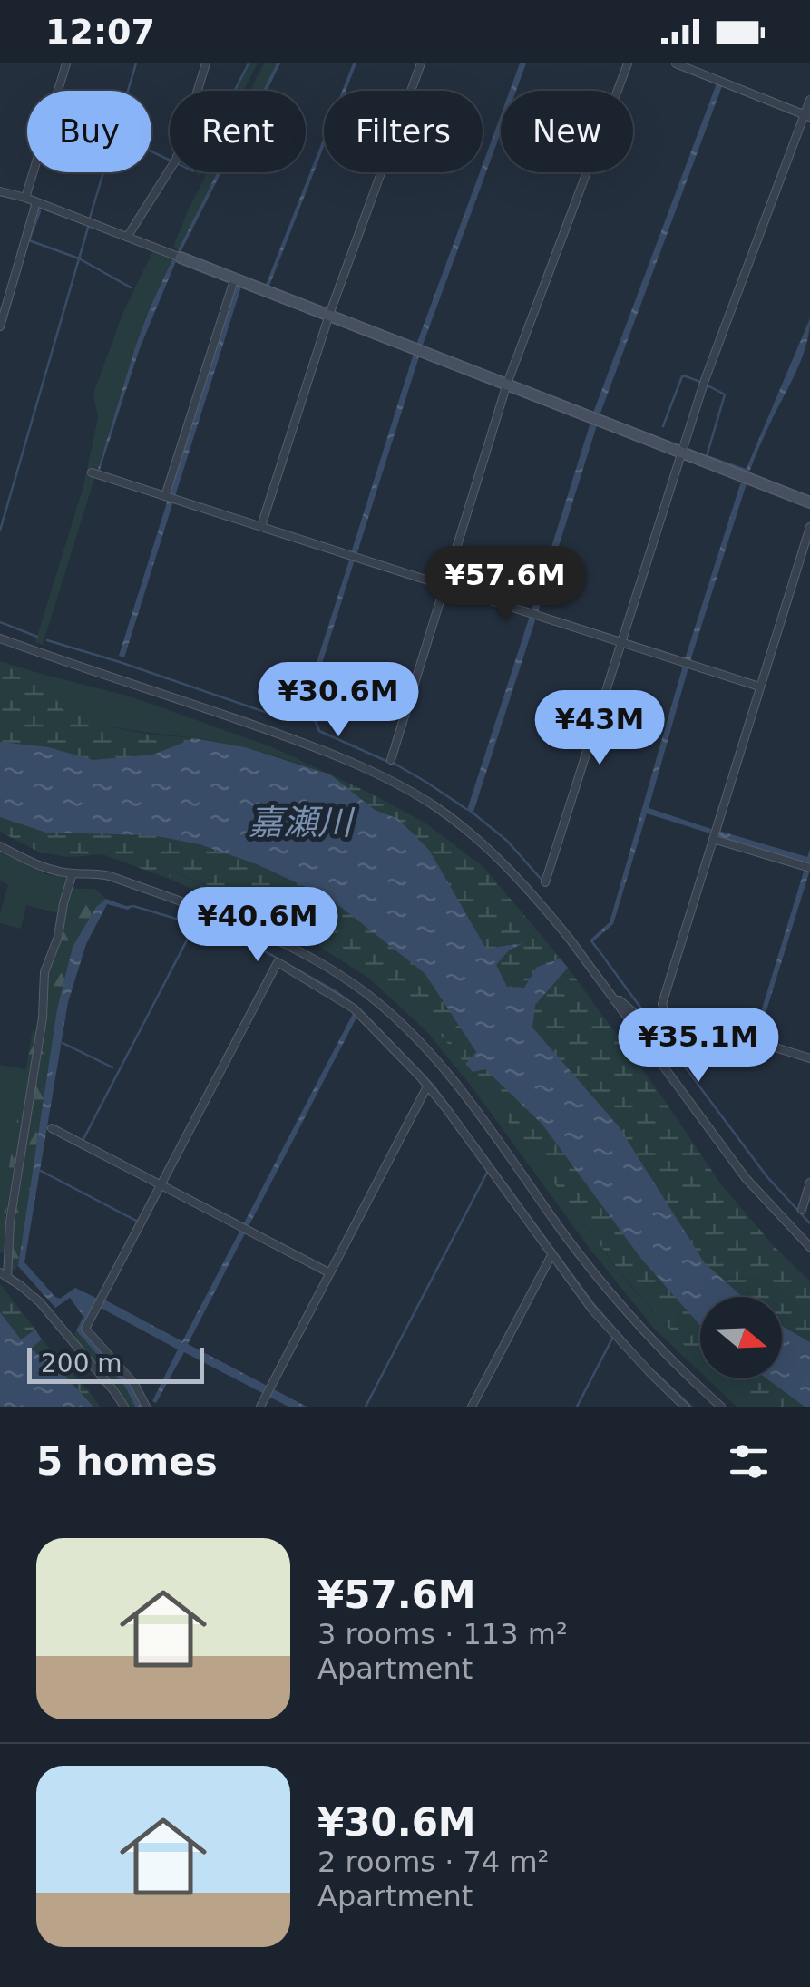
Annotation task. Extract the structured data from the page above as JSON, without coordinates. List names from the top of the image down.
{
  "water": ["嘉瀬川"],
  "scale_bar": "200 m",
  "north": "right",
  "page": {
    "status": "12:07",
    "chip": [
      "Buy",
      "Rent",
      "Filters",
      "New"
    ],
    "price": [
      "¥57.6M",
      "¥30.6M",
      "¥43M",
      "¥40.6M",
      "¥35.1M"
    ],
    "scale": "200 m",
    "heading": "5 homes",
    "list": [
      {
        "name": "¥57.6M",
        "note": "3 rooms · 113 m² · Apartment"
      },
      {
        "name": "¥30.6M",
        "note": "2 rooms · 74 m² · Apartment"
      }
    ]
  }
}
